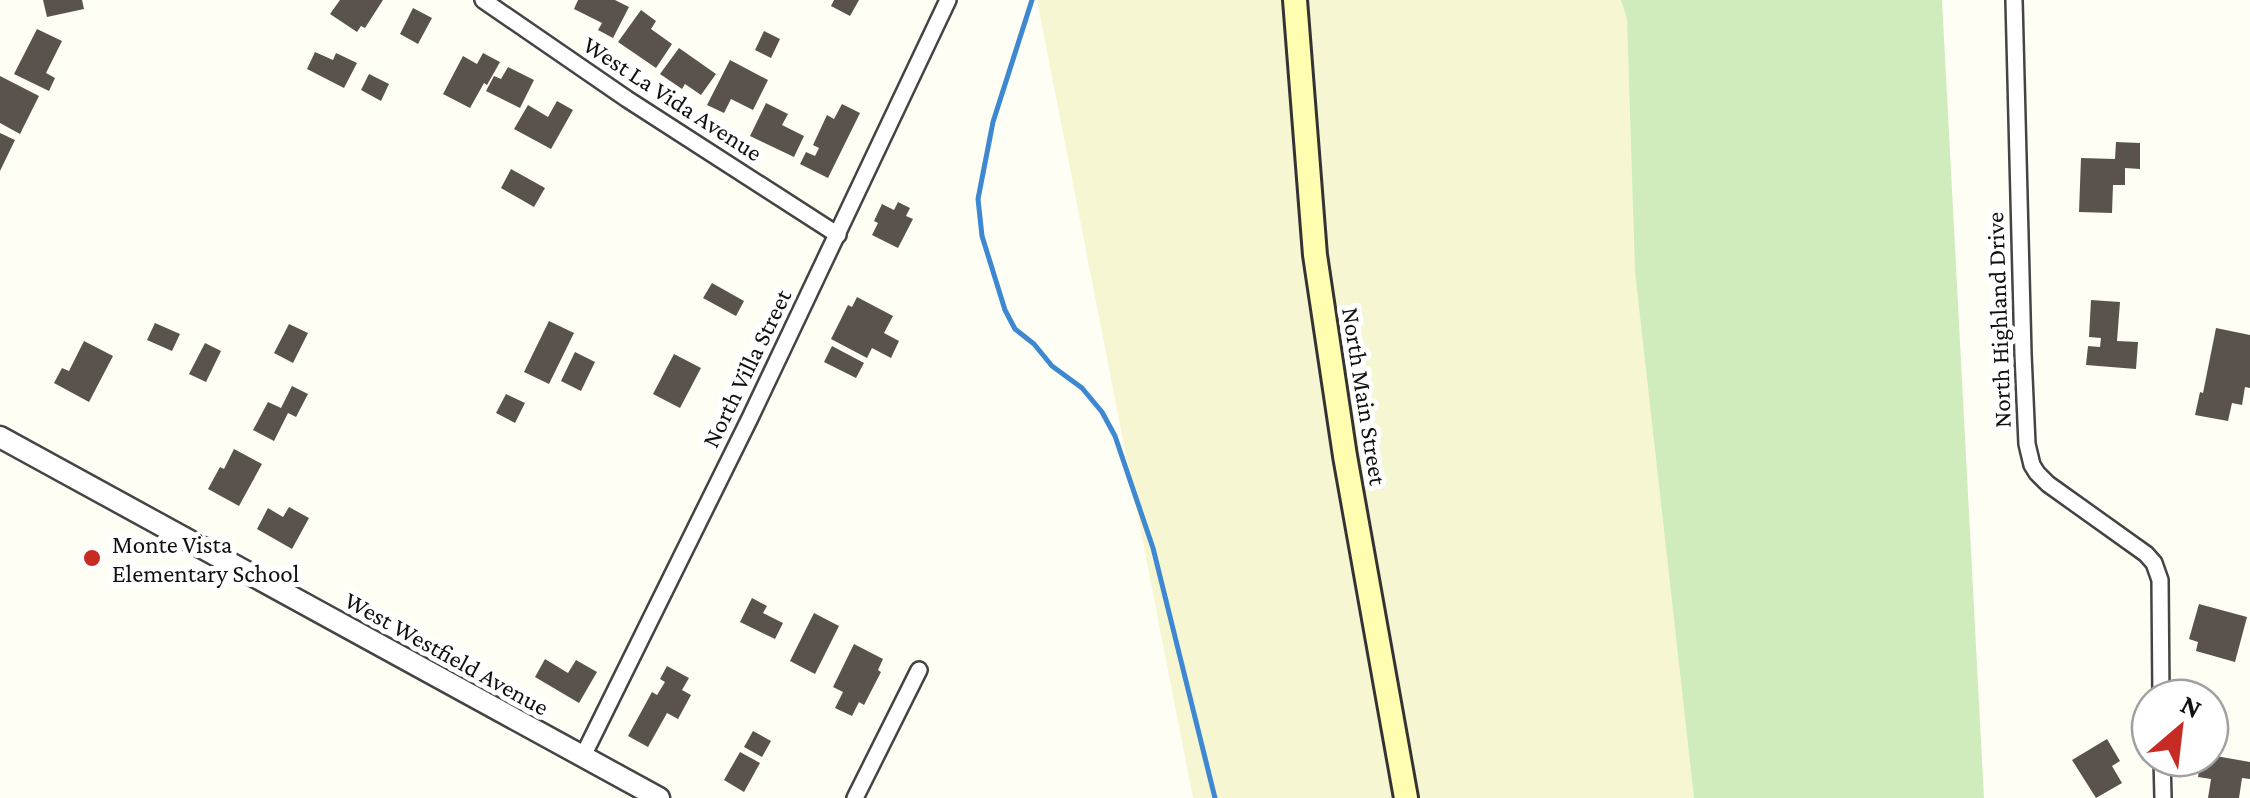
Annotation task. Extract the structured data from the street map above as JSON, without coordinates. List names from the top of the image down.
{
  "streets": {
    "main road": ["North Main Street"],
    "street": [
      "West La Vida Avenue",
      "North Highland Drive",
      "North Villa Street",
      "West Westfield Avenue"
    ]
  },
  "crossings": [
    ["West La Vida Avenue", "North Villa Street"],
    ["North Villa Street", "West Westfield Avenue"]
  ],
  "places": ["Monte Vista Elementary School"],
  "north": "top right"
}
